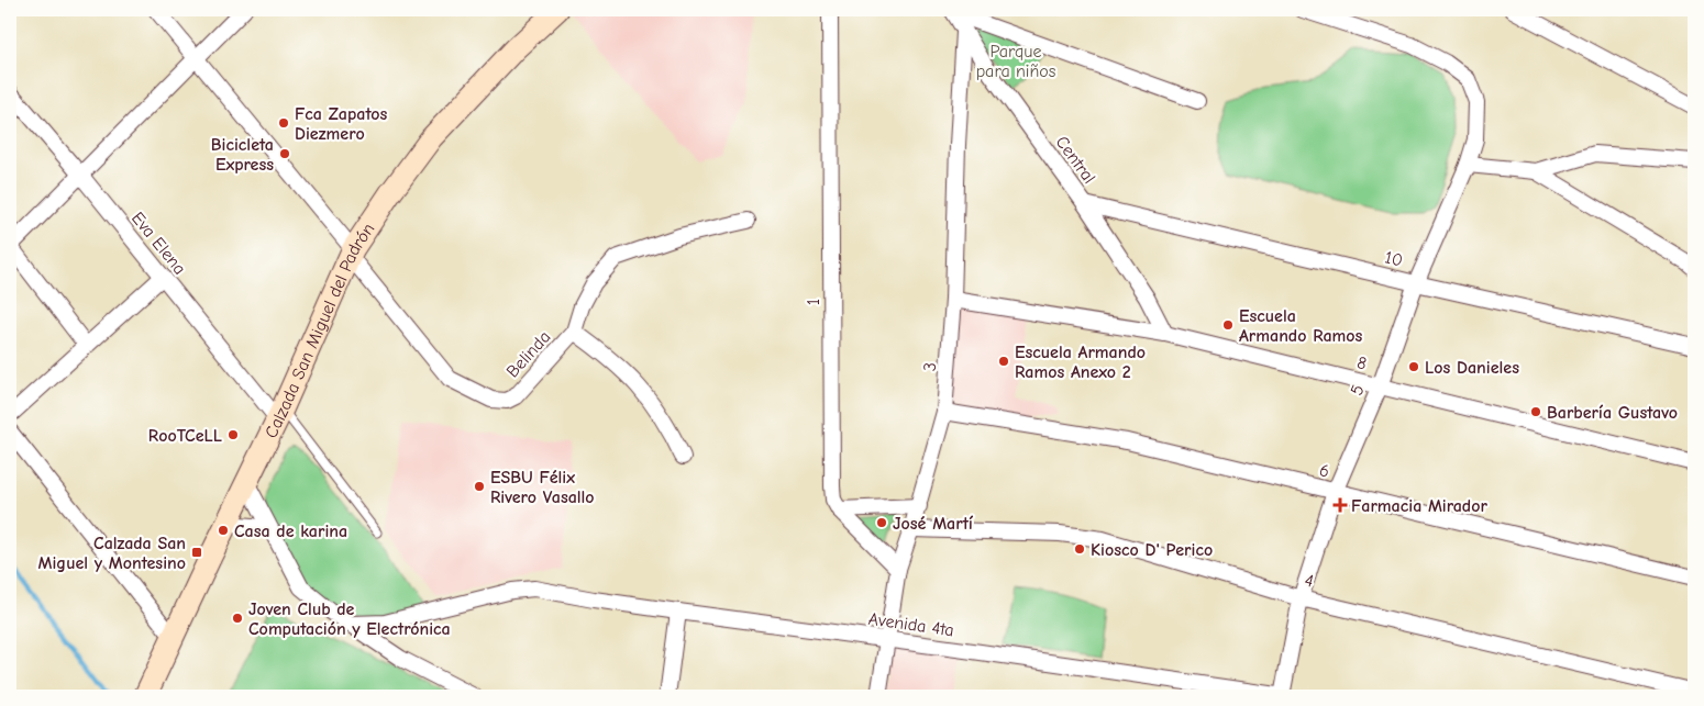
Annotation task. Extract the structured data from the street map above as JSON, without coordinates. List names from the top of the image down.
{
  "streets": {
    "main road": ["Calzada San Miguel del Padrón"],
    "street": [
      "Central",
      "Eva Elena",
      "10",
      "1",
      "Belinda",
      "8",
      "3",
      "5",
      "6",
      "4",
      "Avenida 4ta"
    ]
  },
  "crossings": [
    ["Central", "10"],
    ["Central", "8"],
    ["Central", "3"],
    ["Eva Elena", "Calzada San Miguel del Padrón"],
    ["10", "5"],
    ["Calzada San Miguel del Padrón", "Belinda"],
    ["8", "3"],
    ["8", "5"],
    ["3", "6"],
    ["3", "4"],
    ["3", "Avenida 4ta"],
    ["5", "6"],
    ["5", "4"],
    ["5", "Avenida 4ta"]
  ],
  "parks": ["Parque para niños"],
  "places": {
    "other": [
      "Fca Zapatos Diezmero",
      "Bicicleta Express",
      "Escuela Armando Ramos",
      "Escuela Armando Ramos Anexo 2",
      "Los Danieles",
      "Barbería Gustavo",
      "RooTCeLL",
      "ESBU Félix Rivero Vasallo",
      "José Martí",
      "Casa de karina",
      "Kiosco D' Perico",
      "Joven Club de Computación y Electrónica"
    ],
    "health": ["Farmacia Mirador"],
    "transit": ["Calzada San Miguel y Montesino"]
  }
}
